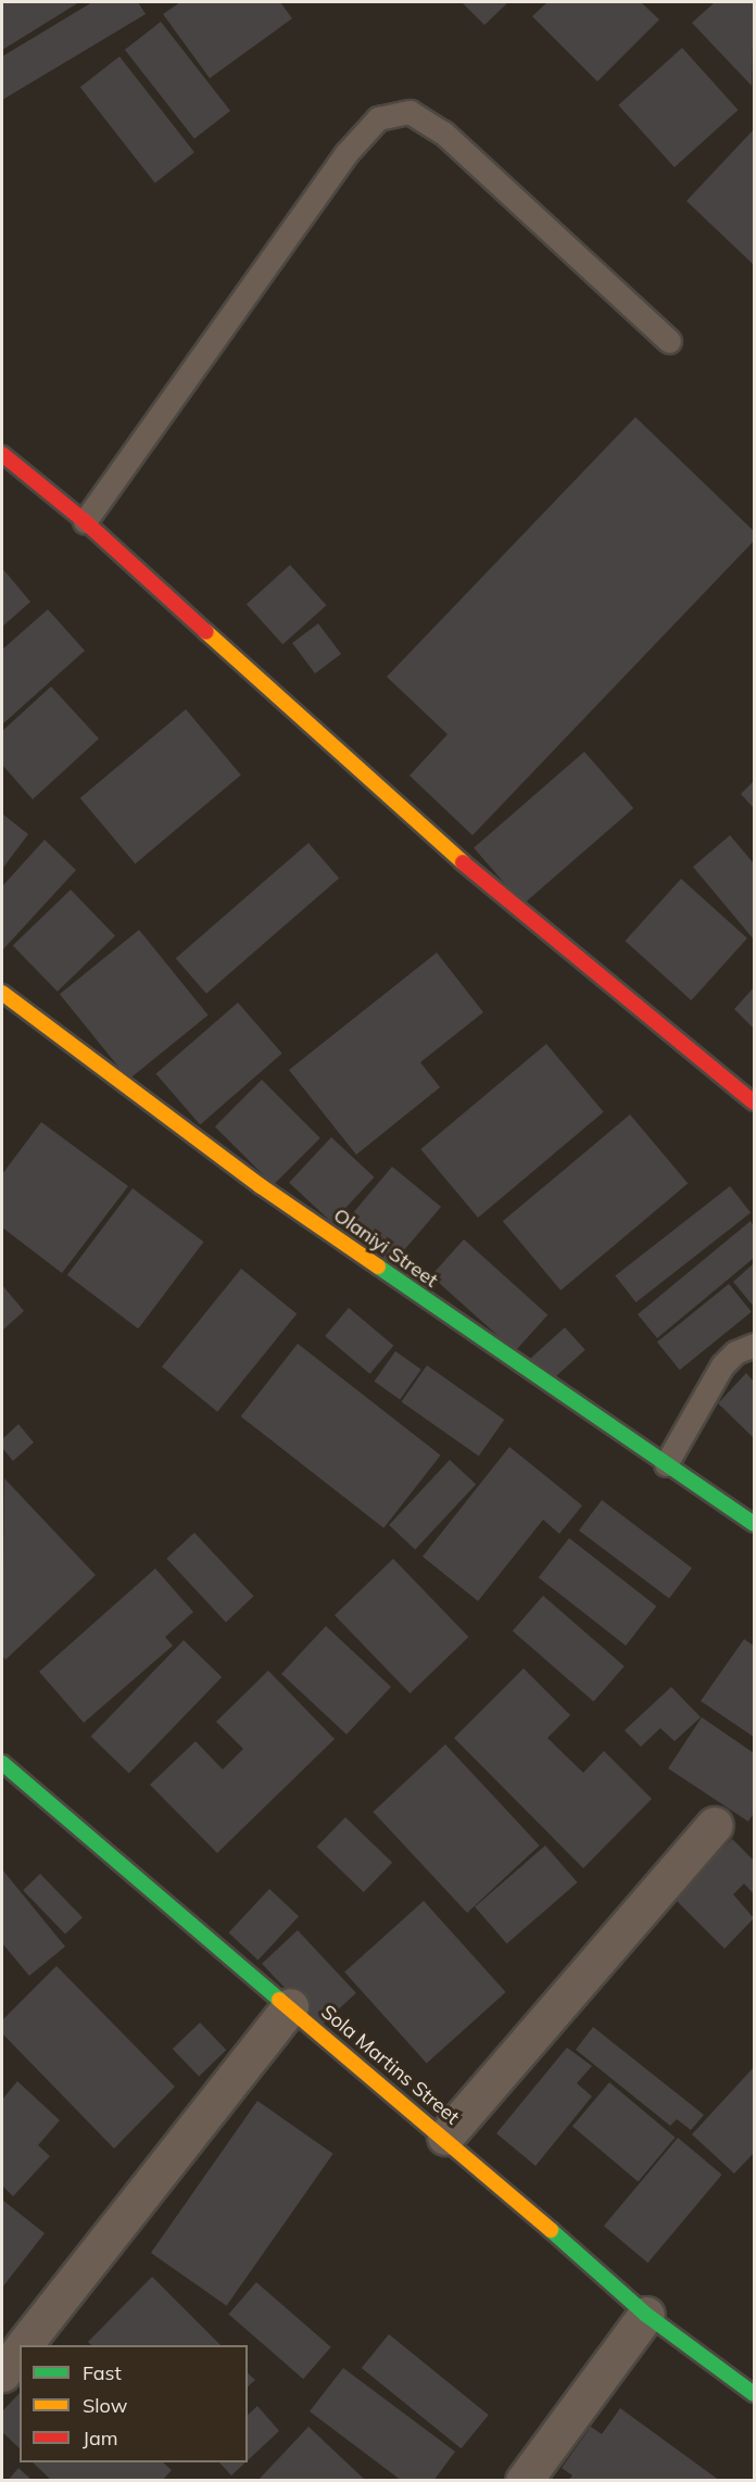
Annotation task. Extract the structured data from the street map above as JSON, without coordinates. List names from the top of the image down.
{
  "streets": {
    "street": ["Olaniyi Street", "Sola Martins Street"]
  },
  "legend": ["Fast", "Slow", "Jam"]
}
